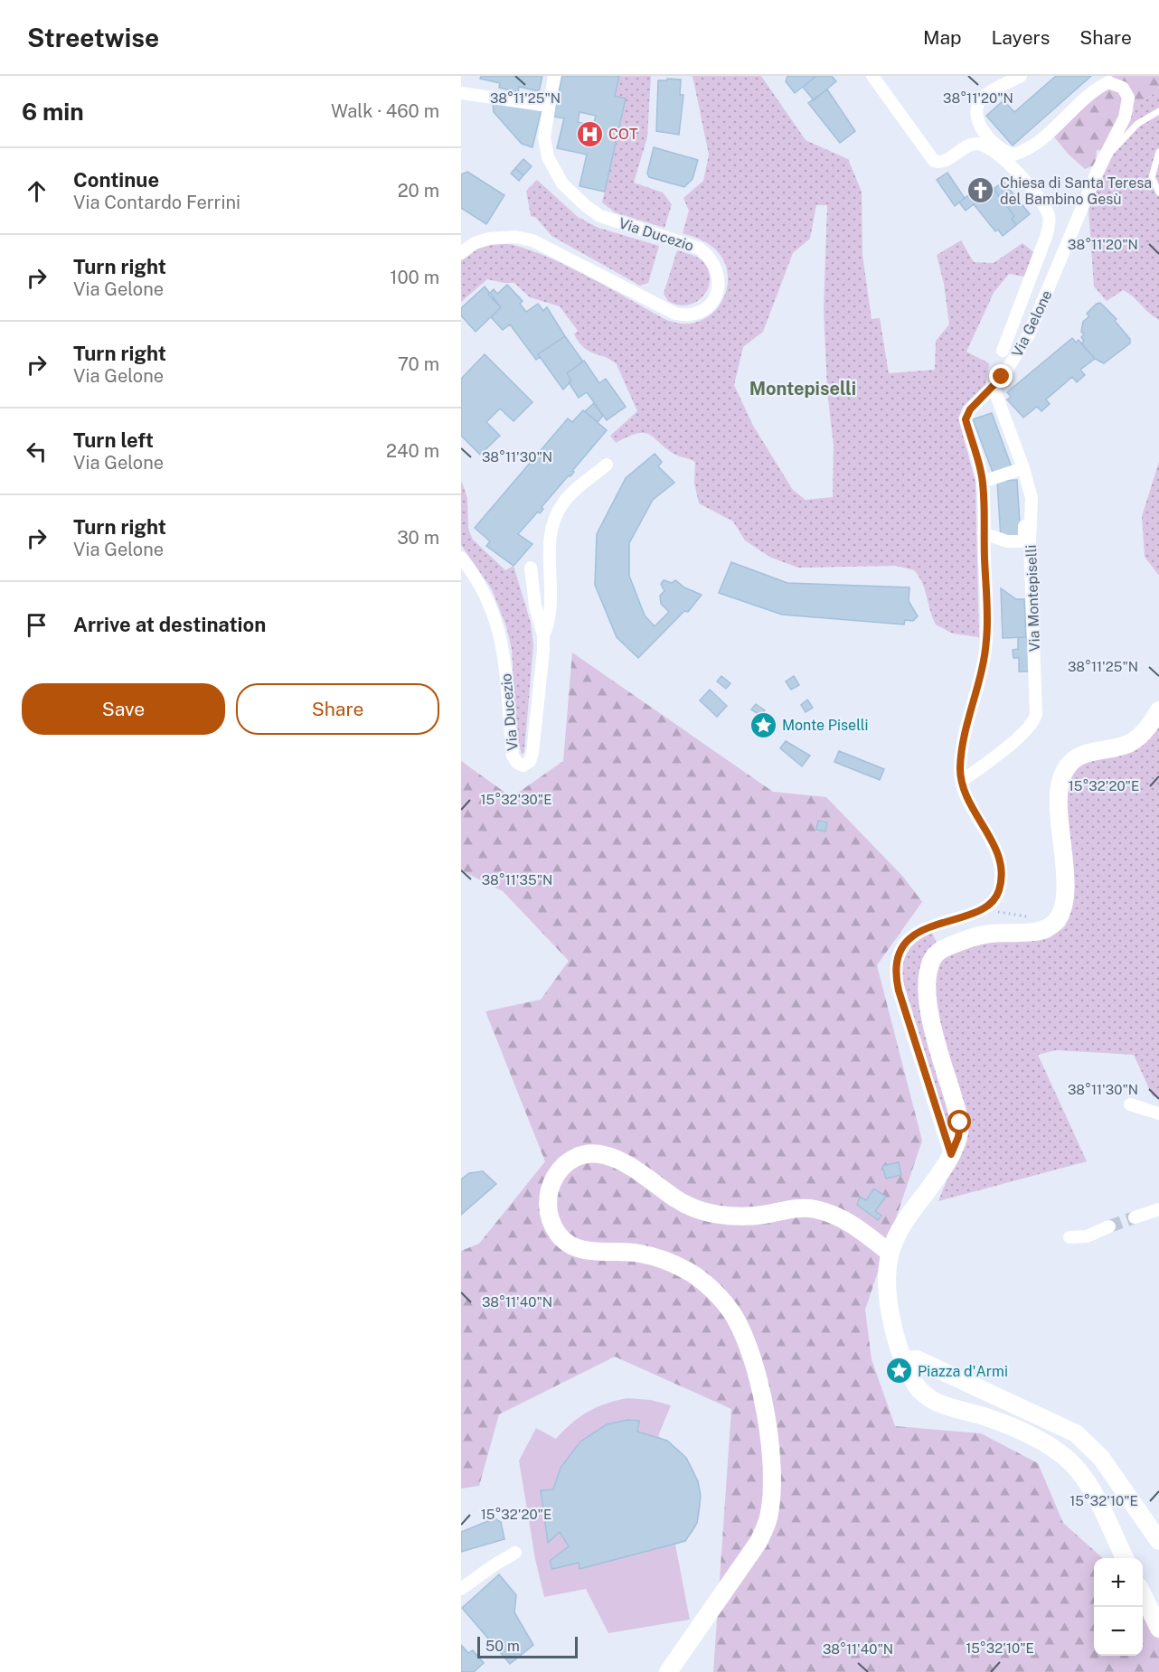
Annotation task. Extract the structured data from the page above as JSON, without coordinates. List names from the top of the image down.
{
  "streets": {
    "street": ["Via Ducezio", "Via Gelone", "Via Montepiselli"]
  },
  "crossings": [
    ["Via Gelone", "Via Montepiselli"]
  ],
  "districts": ["Montepiselli"],
  "places": {
    "hospital": ["COT"],
    "church": ["Chiesa di Santa Teresa del Bambino Gesù"],
    "place": ["Monte Piselli", "Piazza d'Armi"]
  },
  "scale_bar": "50 m",
  "page": {
    "header": "Streetwise",
    "nav": ["Map", "Layers", "Share"],
    "heading": ["6 min", "Walk · 460 m"],
    "list": [
      ["Continue", "Via Contardo Ferrini", "20 m"],
      ["Turn right", "Via Gelone", "100 m"],
      ["Turn right", "Via Gelone", "70 m"],
      ["Turn left", "Via Gelone", "240 m"],
      ["Turn right", "Via Gelone", "30 m"],
      "Arrive at destination"
    ],
    "buttons": ["Save", "Share"],
    "map_buttons": ["+", "−"],
    "scale": "50 m"
  },
  "coordinates": [
    "38°11'25\"N",
    "38°11'20\"N",
    "38°11'30\"N",
    "15°32'20\"E",
    "15°32'30\"E",
    "38°11'35\"N",
    "38°11'40\"N",
    "15°32'10\"E"
  ]
}
